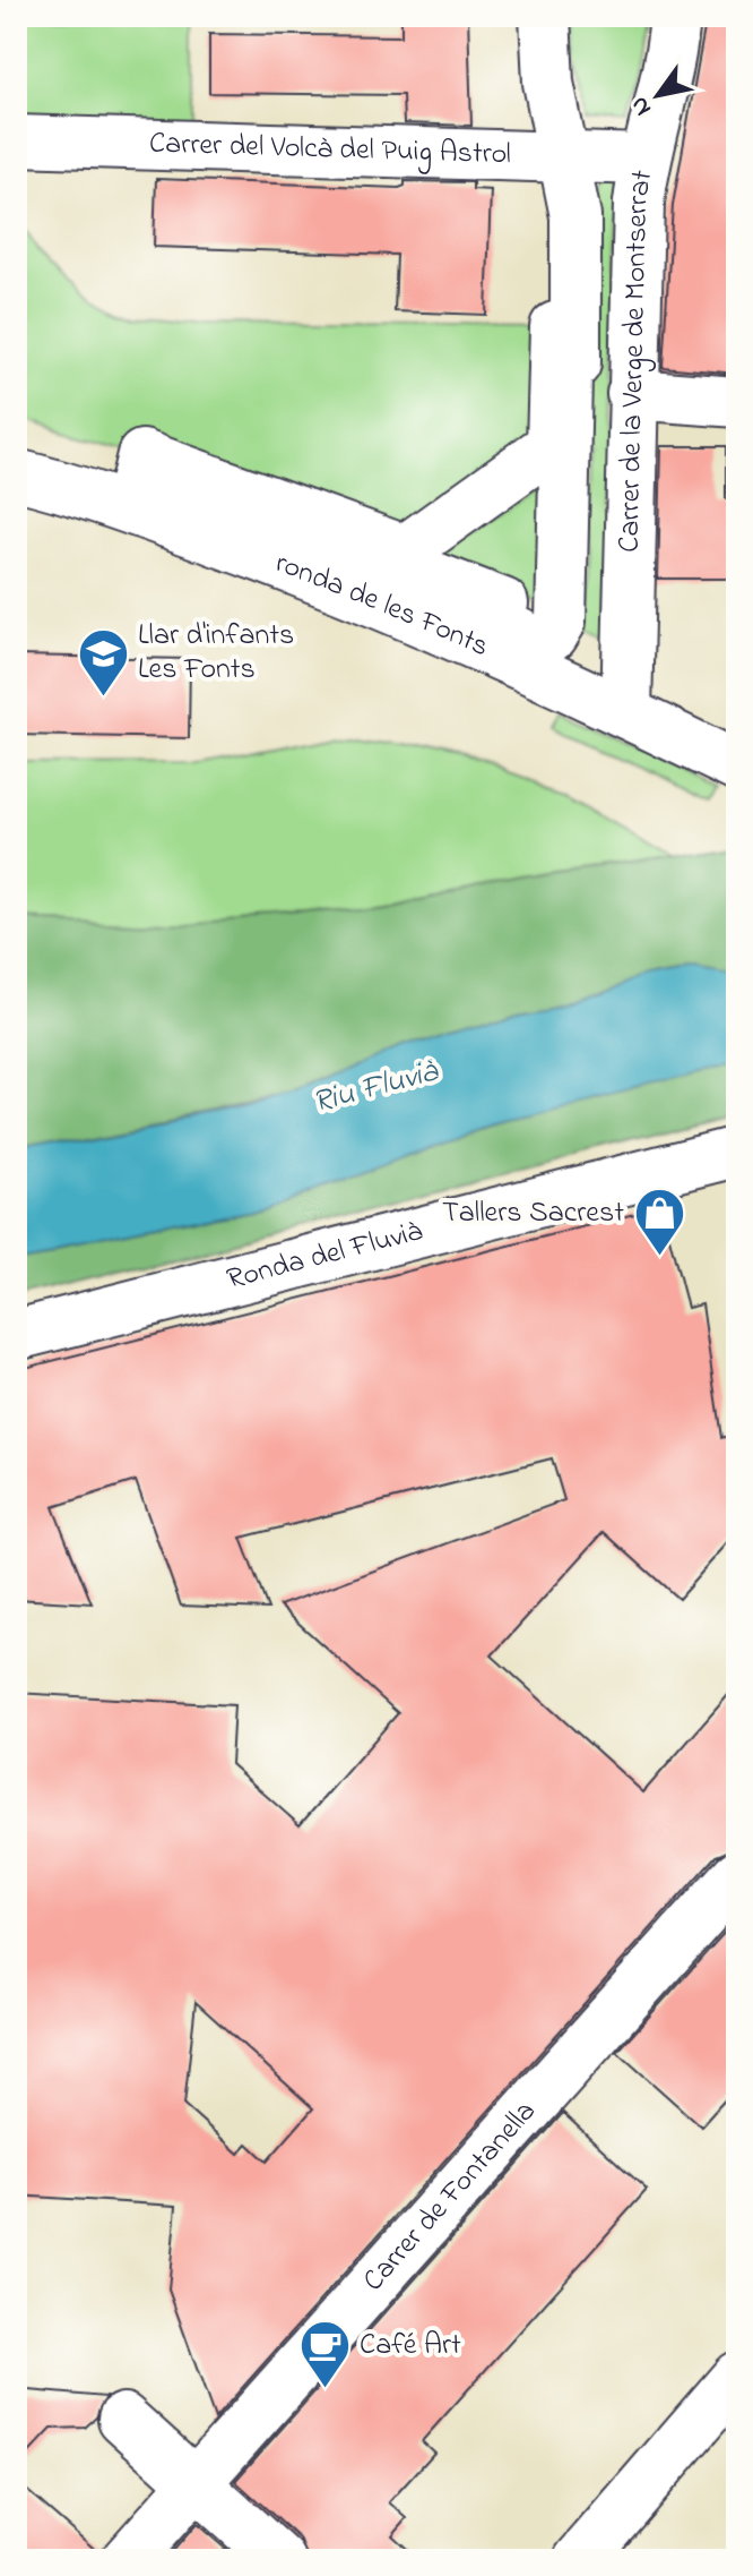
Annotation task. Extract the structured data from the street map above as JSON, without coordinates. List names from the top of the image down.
{
  "streets": {
    "street": [
      "Carrer del Volcà del Puig Astrol",
      "Carrer de la Verge de Montserrat",
      "ronda de les Fonts",
      "Ronda del Fluvià",
      "Carrer de Fontanella"
    ]
  },
  "crossings": [
    ["Carrer del Volcà del Puig Astrol", "Carrer de la Verge de Montserrat"],
    ["Carrer de la Verge de Montserrat", "ronda de les Fonts"]
  ],
  "water": ["Riu Fluvià"],
  "places": {
    "school or university": ["Llar d'infants Les Fonts"],
    "shop": ["Tallers Sacrest"],
    "cafe": ["Café Art"]
  },
  "north": "bottom left"
}
